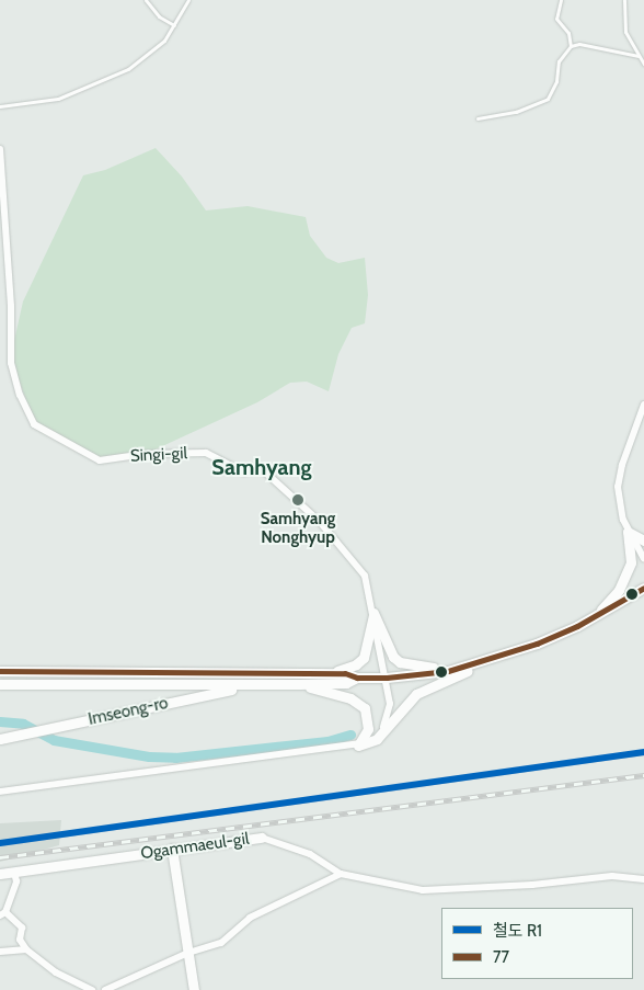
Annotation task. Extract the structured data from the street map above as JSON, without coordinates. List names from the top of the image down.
{
  "streets": {
    "main road": ["Imseong-ro", "Ogammaeul-gil"],
    "street": ["Singi-gil"]
  },
  "crossings": [
    ["Singi-gil", "Imseong-ro"]
  ],
  "districts": ["Samhyang"],
  "places": ["Samhyang Nonghyup"],
  "lines": ["transit line 77", "rail line R1"],
  "legend": ["철도 R1", "77"]
}
